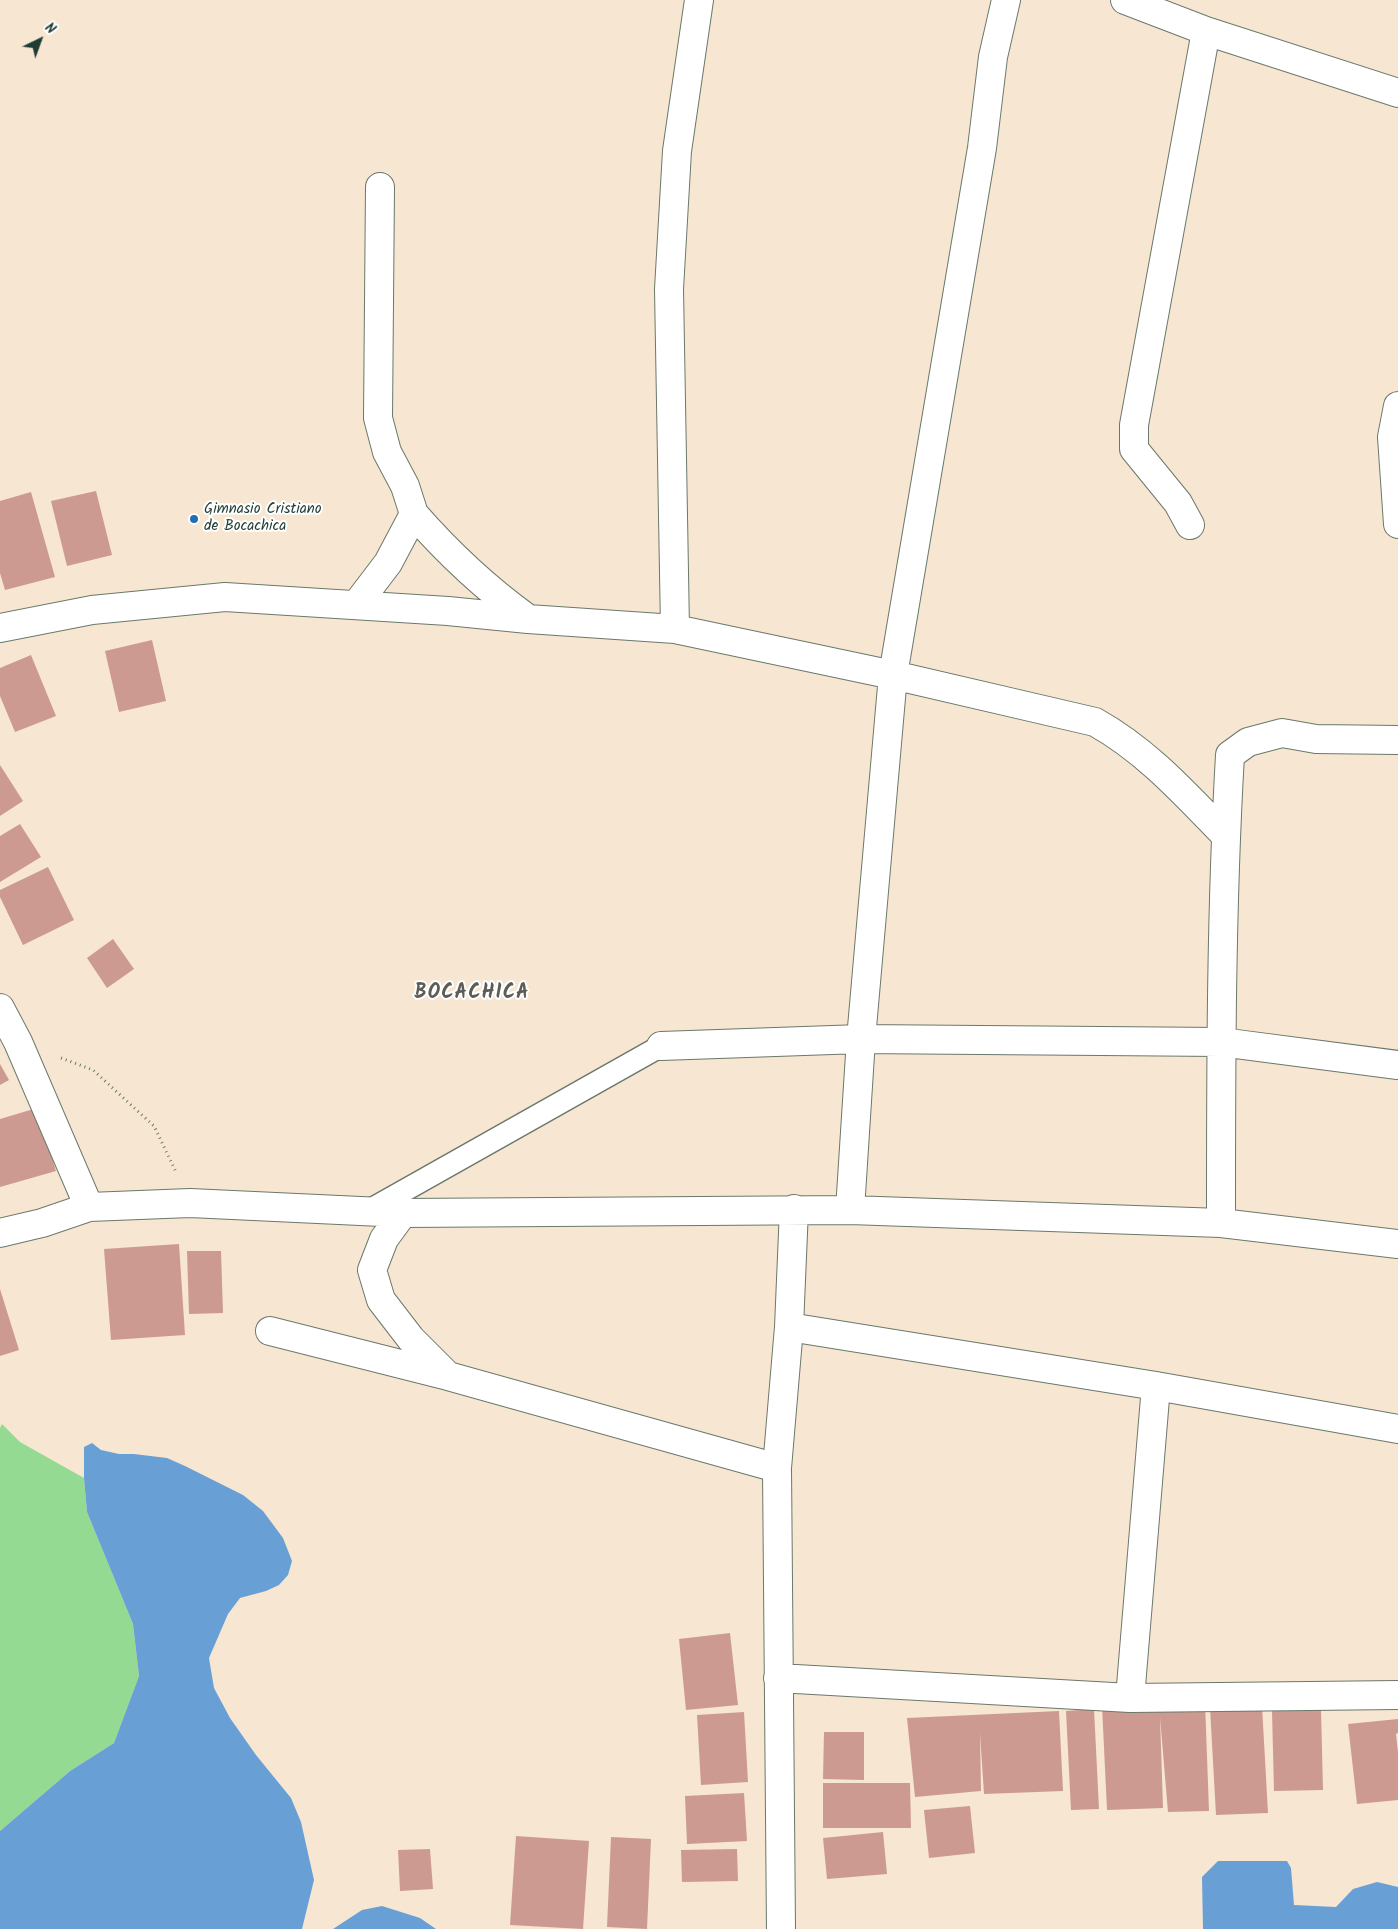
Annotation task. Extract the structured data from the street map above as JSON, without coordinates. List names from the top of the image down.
{
  "districts": ["BOCACHICA"],
  "places": ["Gimnasio Cristiano de Bocachica"],
  "north": "top right"
}
